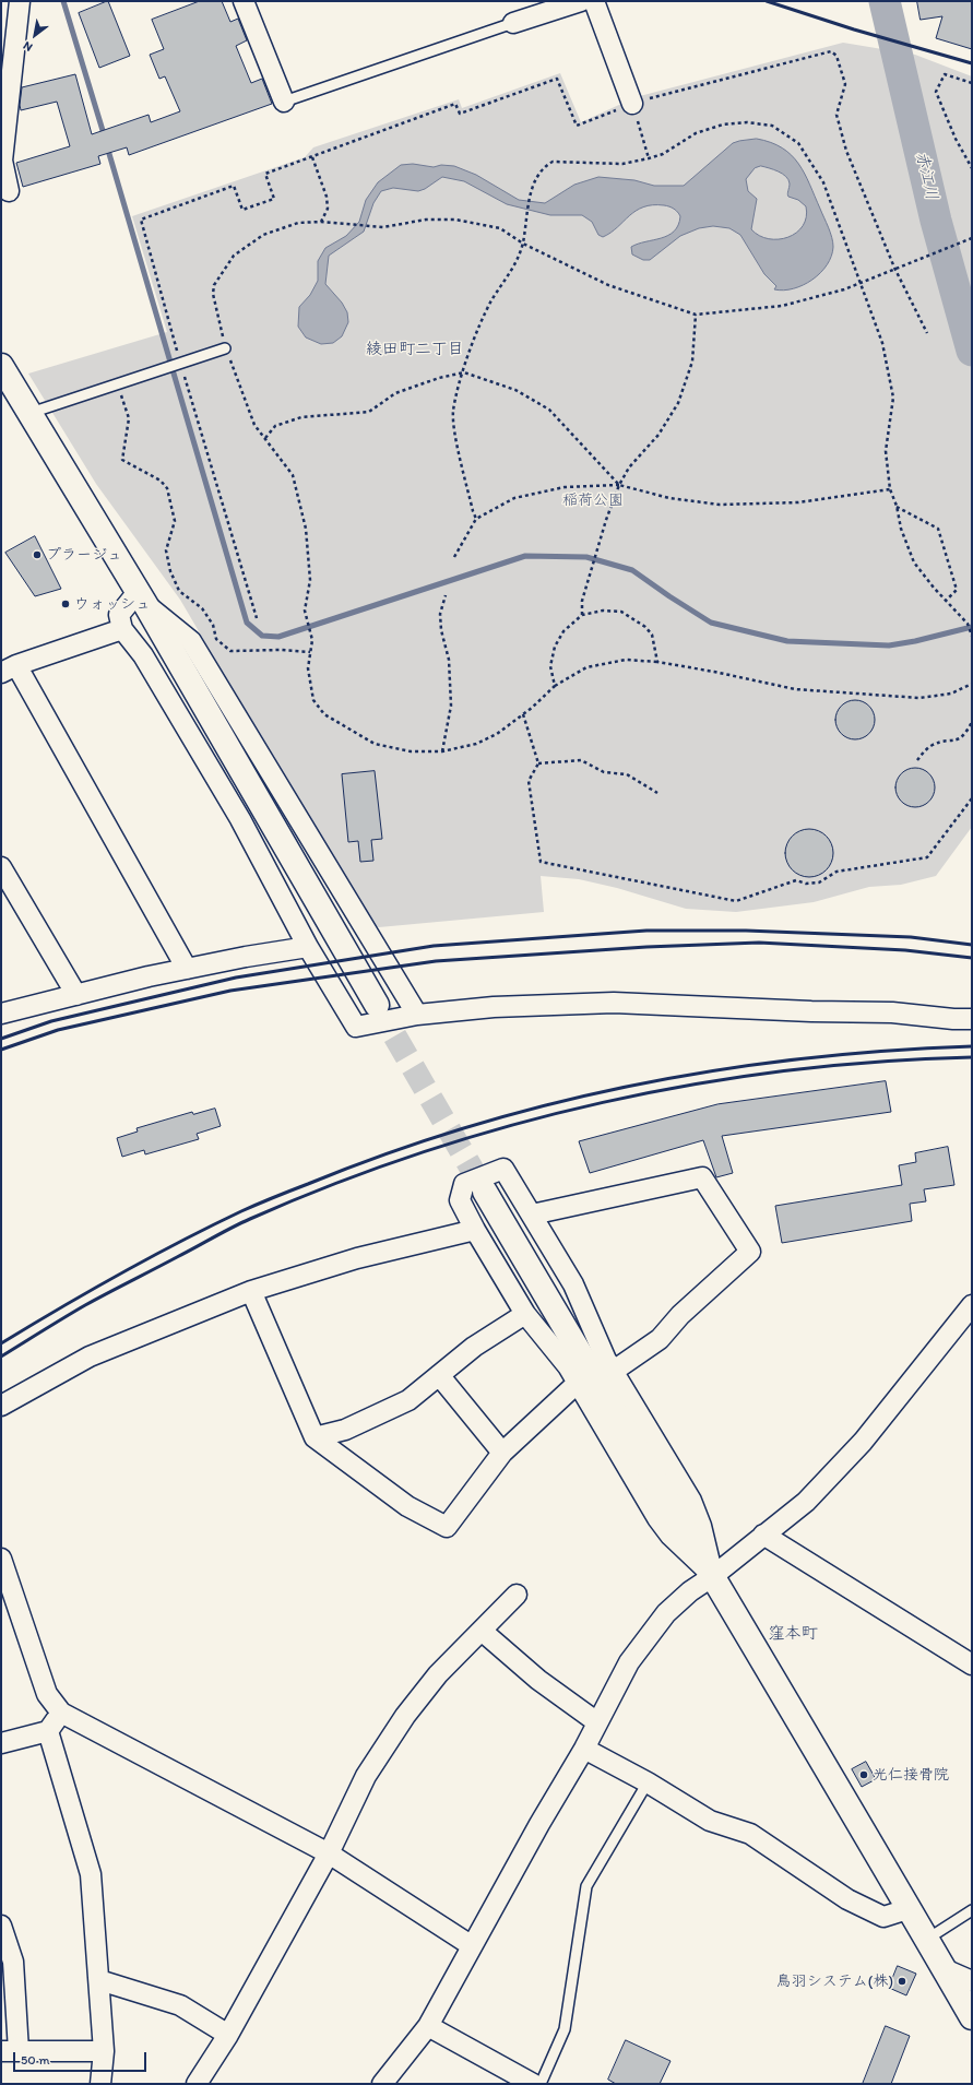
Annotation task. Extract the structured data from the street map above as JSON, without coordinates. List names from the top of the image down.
{
  "districts": ["綾田町二丁目", "窪本町"],
  "water": ["赤江川"],
  "parks": ["稲荷公園"],
  "places": [
    "プラージュ",
    "ウォッシュ",
    "光仁接骨院",
    "鳥羽システム(株)"
  ],
  "scale_bar": "50 m",
  "north": "bottom left"
}
